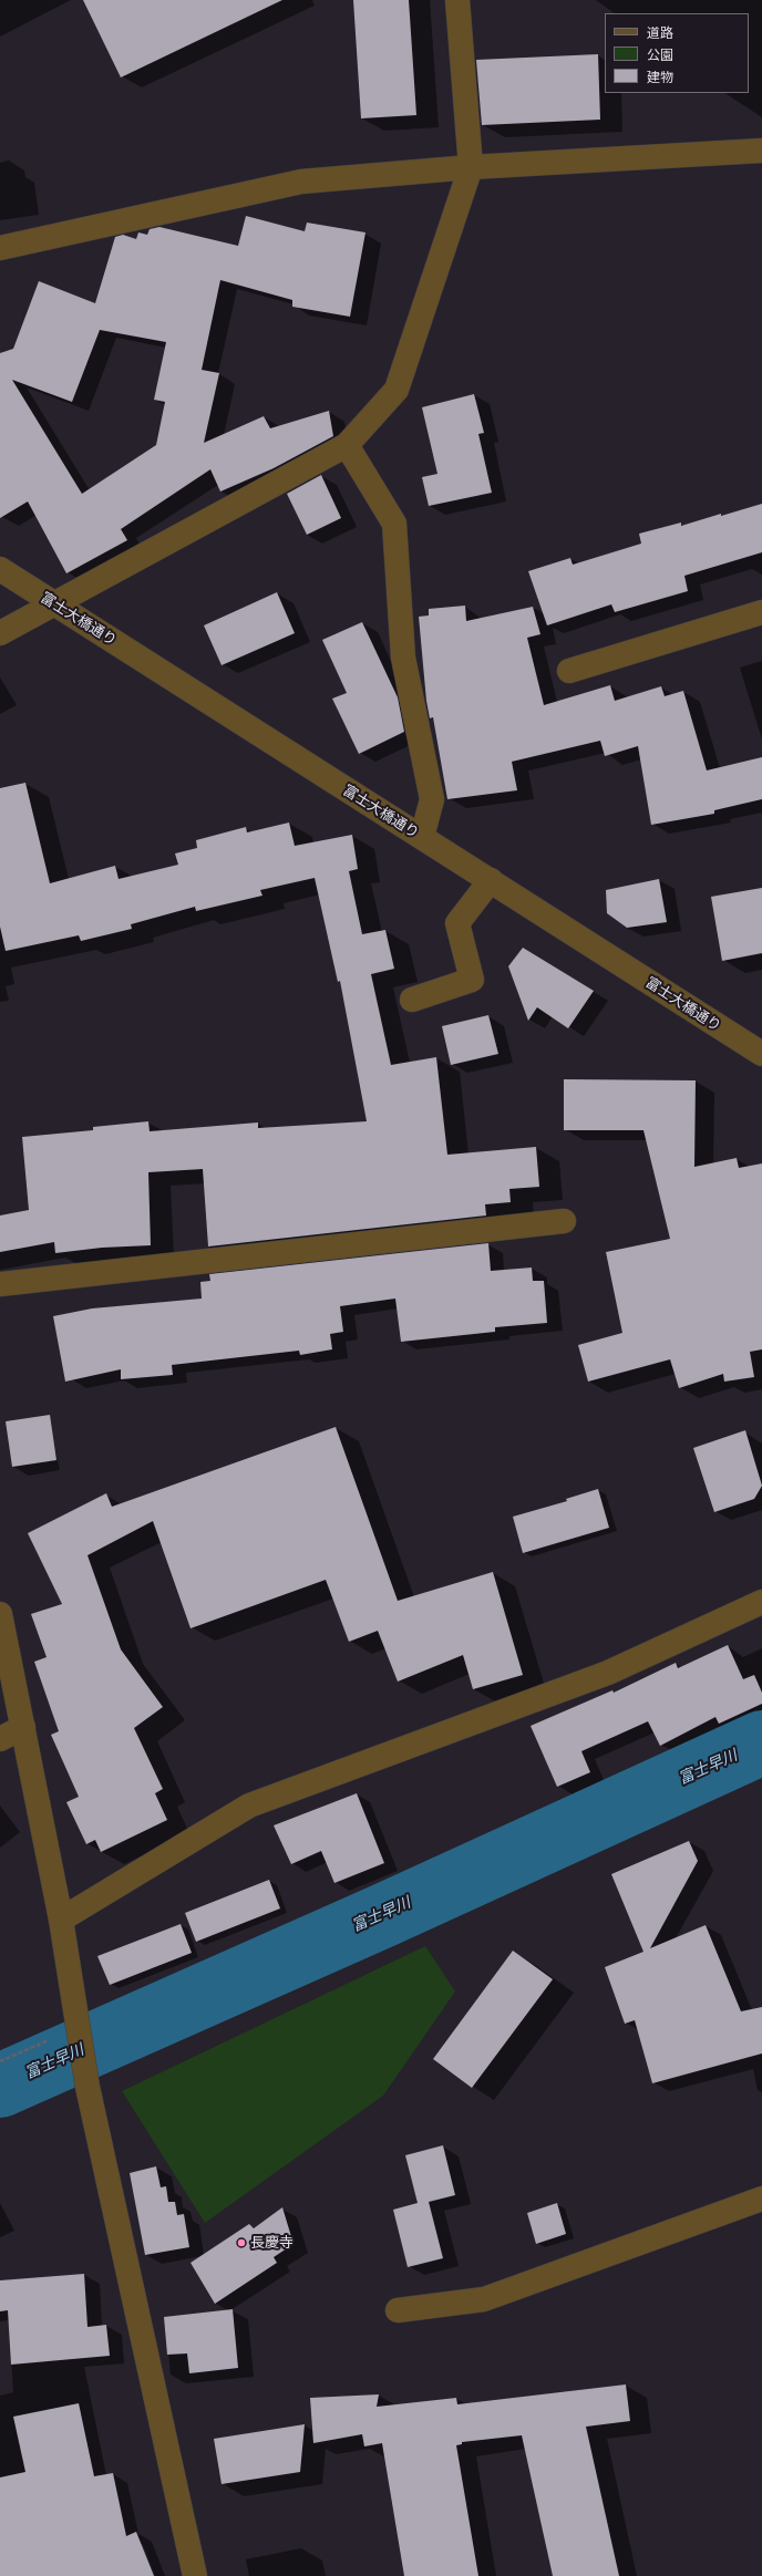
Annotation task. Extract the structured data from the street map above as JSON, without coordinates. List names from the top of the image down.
{
  "streets": {
    "street": ["富士大橋通り"]
  },
  "water": ["富士早川"],
  "places": ["長慶寺"],
  "legend": ["道路", "公園", "建物"]
}
